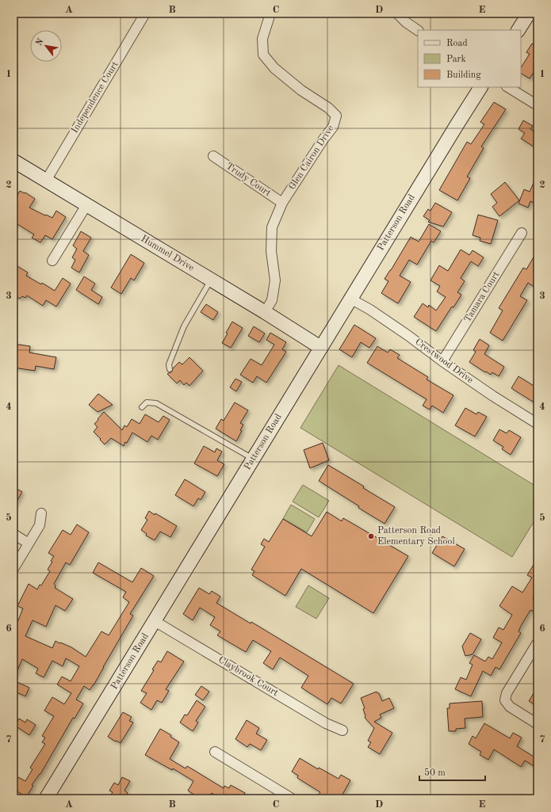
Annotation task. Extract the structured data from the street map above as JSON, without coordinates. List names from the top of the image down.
{
  "streets": {
    "street": [
      "Independence Court",
      "Glen Cairon Drive",
      "Trudy Court",
      "Patterson Road",
      "Hummel Drive",
      "Tamara Court",
      "Crestwood Drive",
      "Claybrook Court"
    ]
  },
  "crossings": [
    ["Independence Court", "Hummel Drive"],
    ["Glen Cairon Drive", "Trudy Court"],
    ["Glen Cairon Drive", "Hummel Drive"],
    ["Patterson Road", "Hummel Drive"],
    ["Patterson Road", "Crestwood Drive"],
    ["Patterson Road", "Claybrook Court"],
    ["Tamara Court", "Crestwood Drive"]
  ],
  "places": ["Patterson Road Elementary School"],
  "legend": ["Road", "Park", "Building"],
  "scale_bar": "50 m",
  "north": "top left",
  "grid": {
    "columns": [
      "A",
      "B",
      "C",
      "D",
      "E"
    ],
    "rows": [
      "1",
      "2",
      "3",
      "4",
      "5",
      "6",
      "7"
    ]
  }
}
